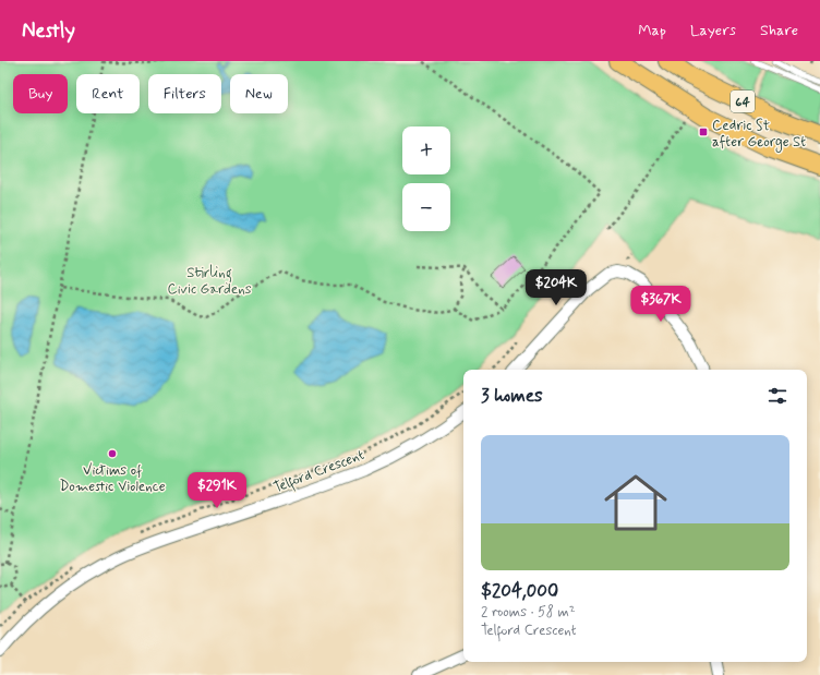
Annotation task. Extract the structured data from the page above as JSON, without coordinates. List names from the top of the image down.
{
  "streets": {
    "main road": ["64"],
    "street": ["Telford Crescent"]
  },
  "parks": ["Stirling Civic Gardens"],
  "places": {
    "transit": ["Cedric St after George St"],
    "other": ["Victims of Domestic Violence"]
  },
  "page": {
    "header": "Nestly",
    "nav": ["Map", "Layers", "Share"],
    "chip": [
      "Buy",
      "Rent",
      "Filters",
      "New"
    ],
    "map_buttons": ["+", "−"],
    "price": ["$204K", "$367K", "$291K"],
    "heading": "3 homes",
    "list": [
      {
        "name": "$204,000",
        "note": "2 rooms · 58 m² · Telford Crescent"
      }
    ]
  }
}
